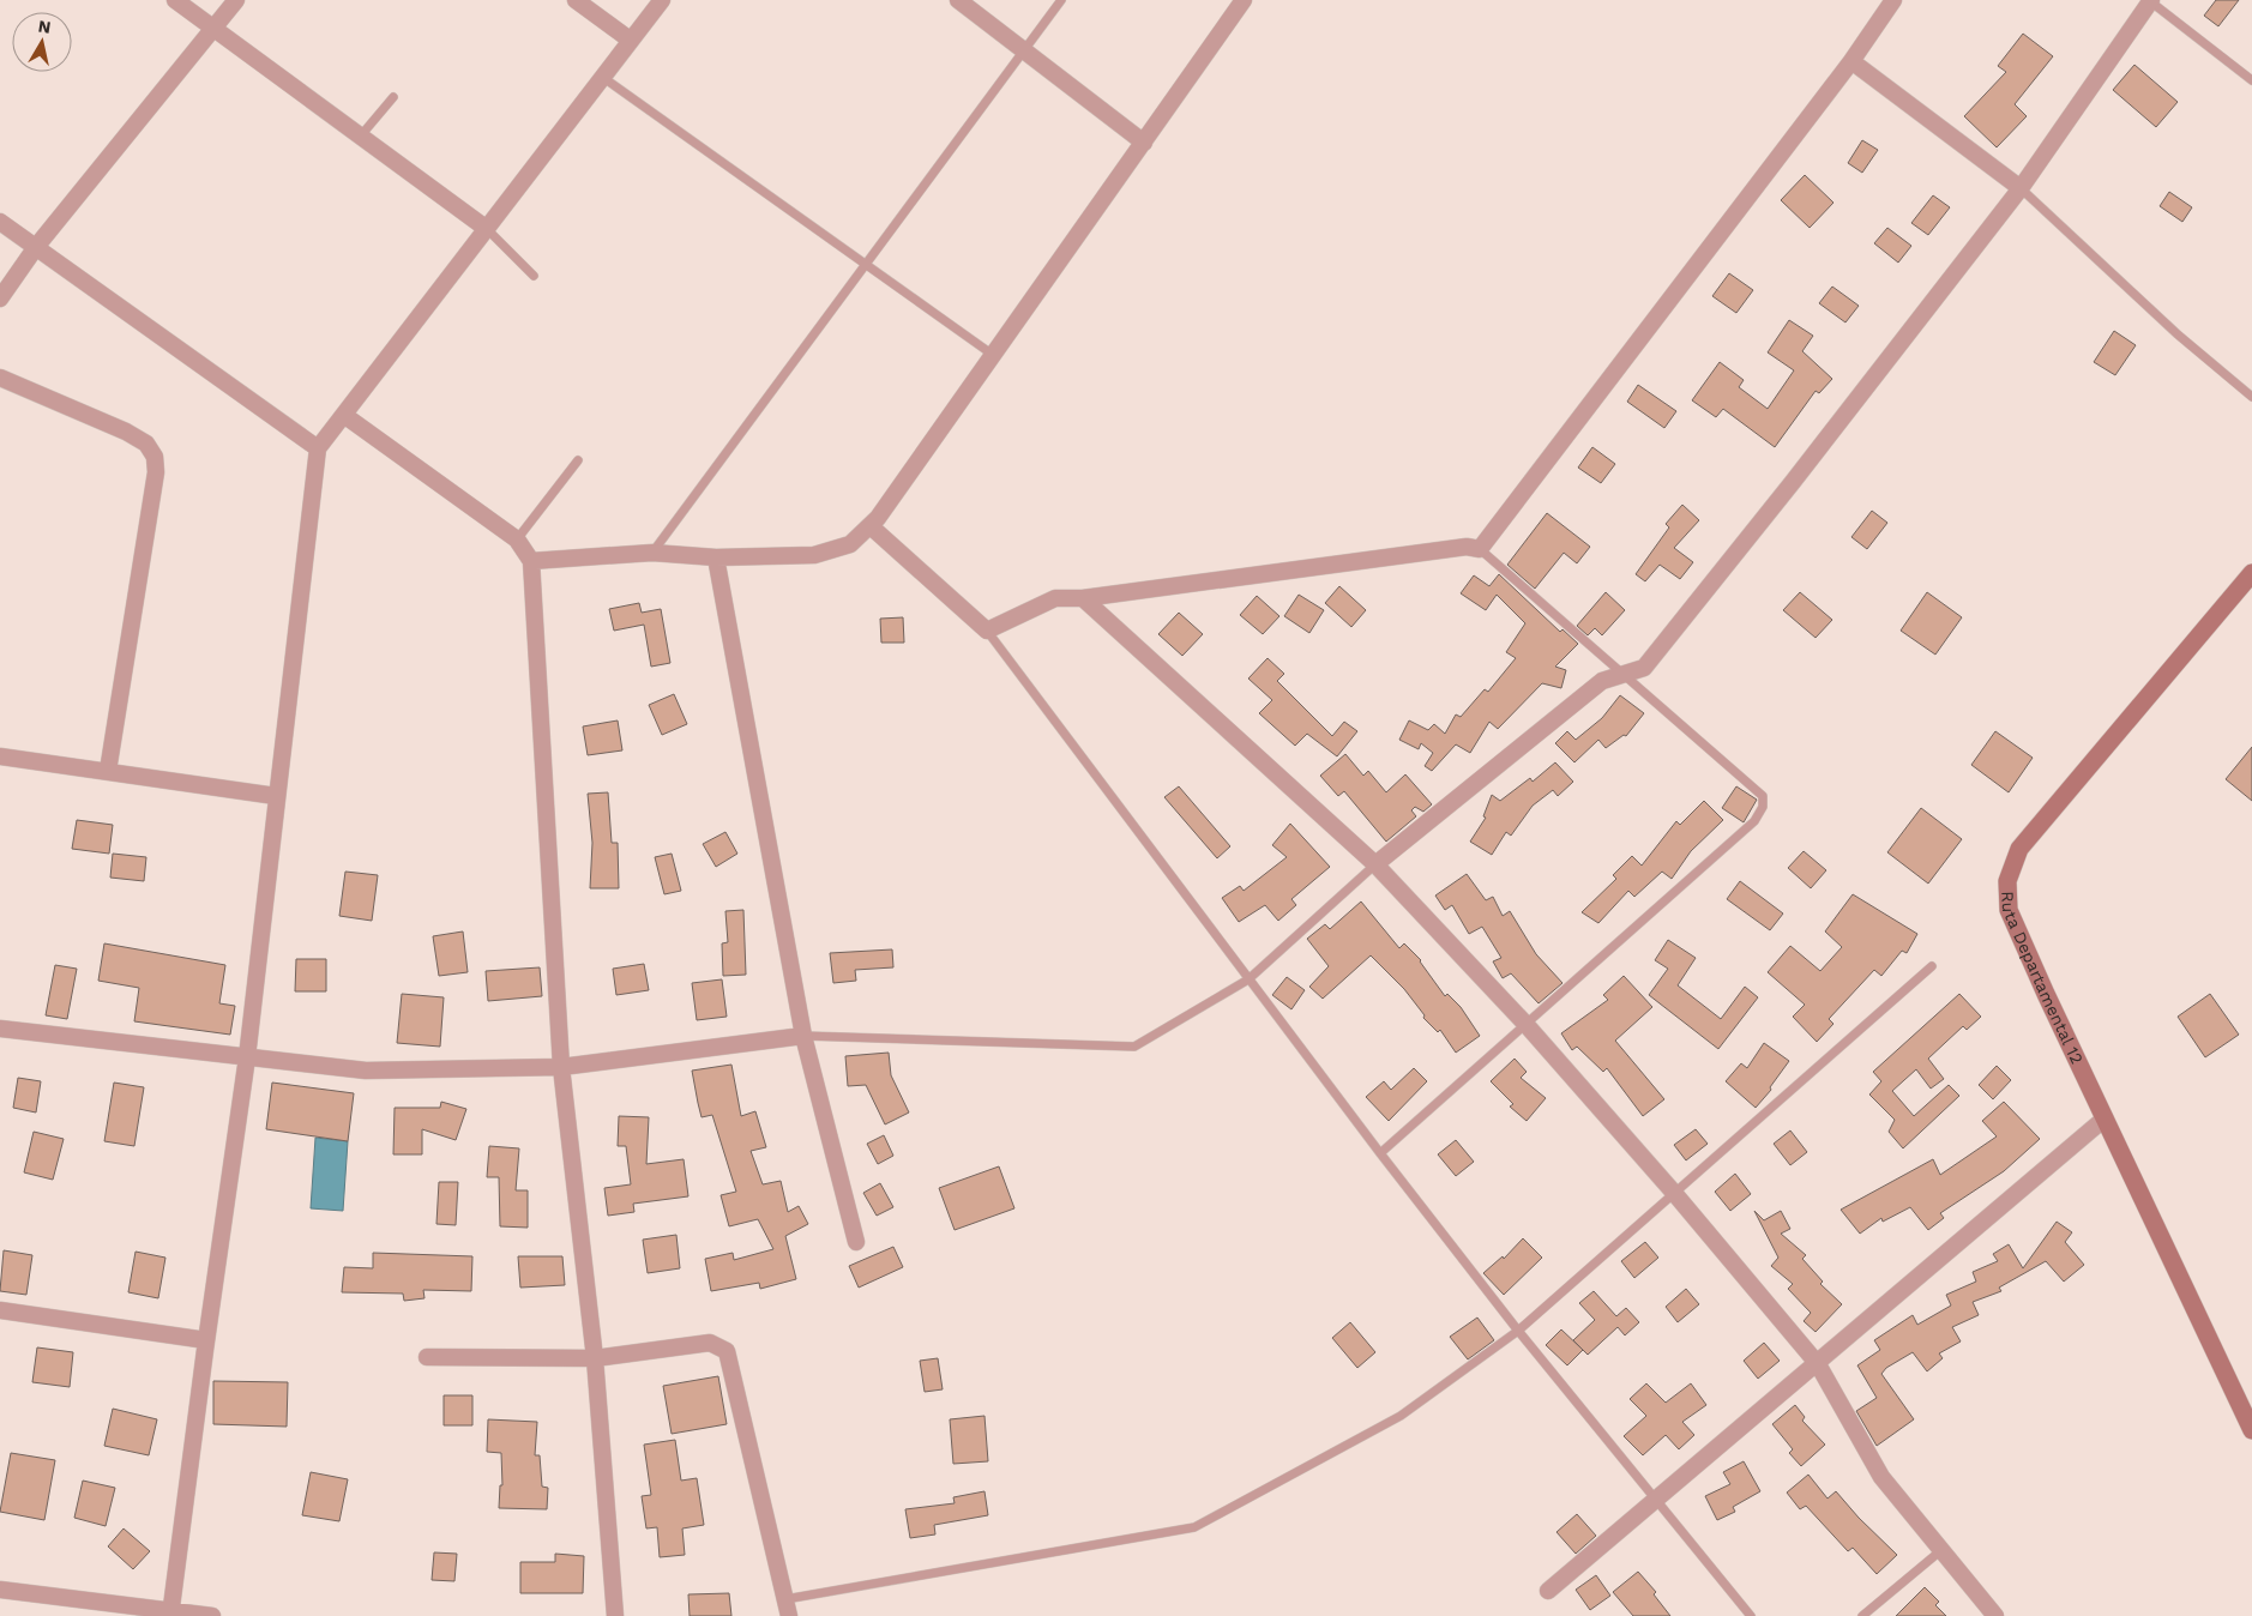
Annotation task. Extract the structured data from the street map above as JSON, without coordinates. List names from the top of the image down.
{
  "streets": {
    "main road": ["Ruta Departamental 12"]
  },
  "north": "top"
}
